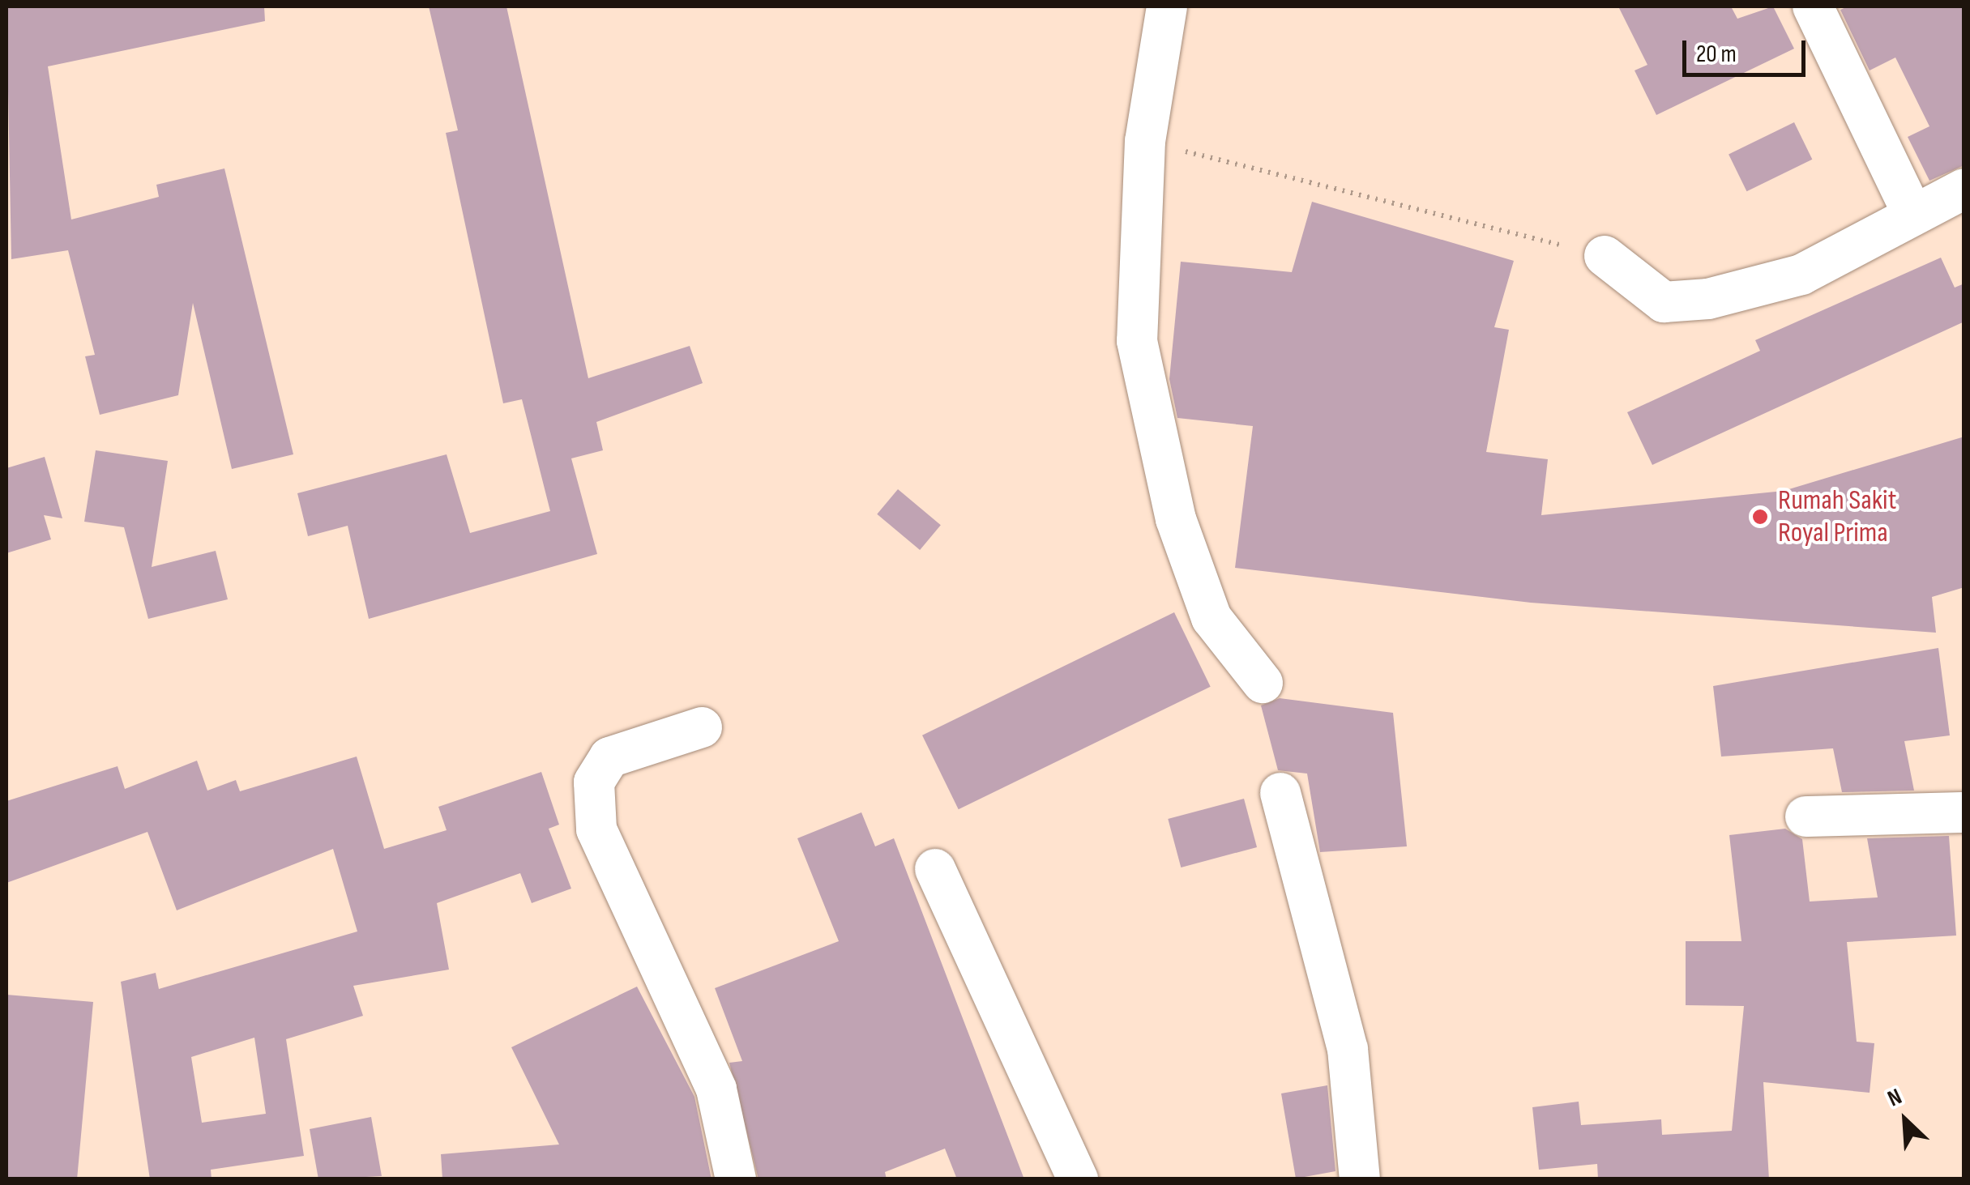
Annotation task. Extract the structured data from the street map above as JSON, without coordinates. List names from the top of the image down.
{
  "places": ["Rumah Sakit Royal Prima"],
  "scale_bar": "20 m",
  "north": "top left"
}
